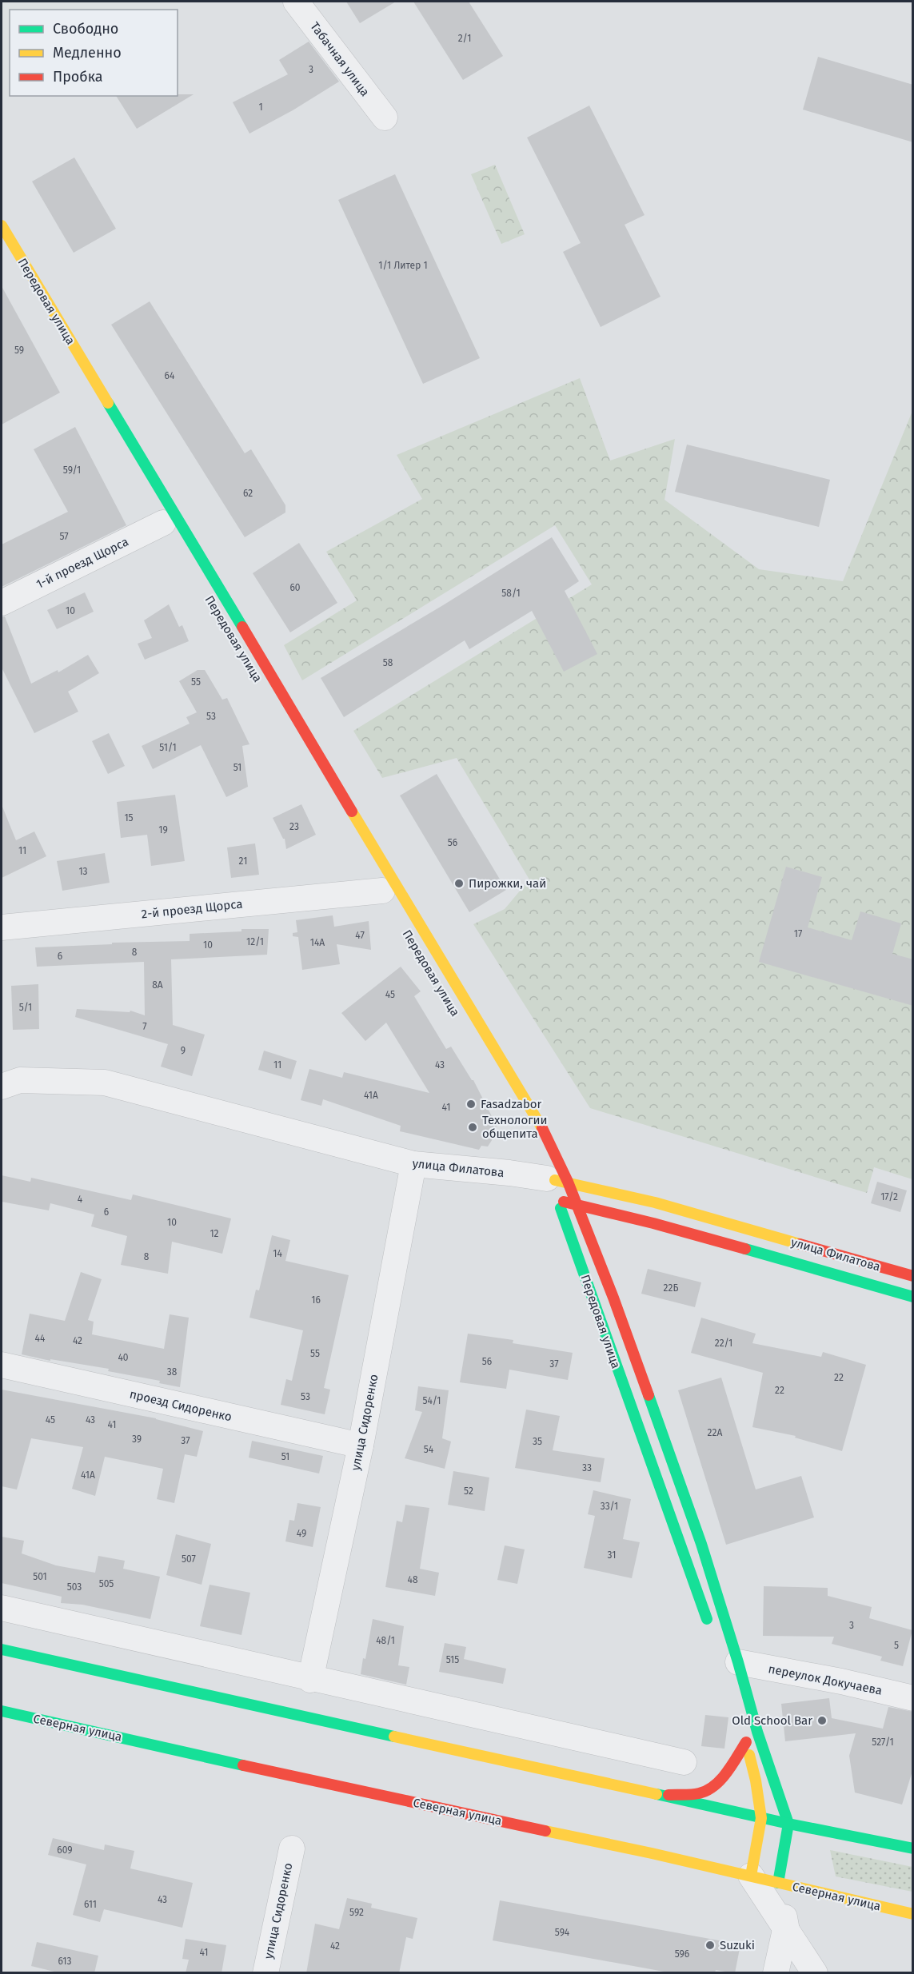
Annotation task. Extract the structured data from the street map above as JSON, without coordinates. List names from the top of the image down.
{
  "streets": {
    "main road": ["Передовая улица", "улица Филатова", "Северная улица"],
    "street": [
      "Табачная улица",
      "1-й проезд Щорса",
      "2-й проезд Щорса",
      "проезд Сидоренко",
      "улица Сидоренко",
      "переулок Докучаева"
    ]
  },
  "crossings": [
    ["Передовая улица", "улица Филатова"],
    ["Передовая улица", "переулок Докучаева"],
    ["Передовая улица", "Северная улица"],
    ["улица Филатова", "улица Сидоренко"],
    ["проезд Сидоренко", "улица Сидоренко"]
  ],
  "places": [
    "Пирожки, чай",
    "Fasadzabor",
    "Технологии общепита",
    "Old School Bar",
    "Suzuki"
  ],
  "house_numbers": [
    "2/1",
    "3",
    "1",
    "1/1 Литер 1",
    "59",
    "64",
    "59/1",
    "62",
    "57",
    "60",
    "58/1",
    "10",
    "58",
    "55",
    "53",
    "51/1",
    "51",
    "15",
    "23",
    "19",
    "56",
    "11",
    "21",
    "13",
    "17",
    "47",
    "12/1",
    "14А",
    "10",
    "8",
    "6",
    "8А",
    "45",
    "5/1",
    "7",
    "9",
    "11",
    "43",
    "41А",
    "41",
    "17/2",
    "4",
    "6",
    "10",
    "12",
    "14",
    "8",
    "22Б",
    "16",
    "44",
    "42",
    "22/1",
    "55",
    "40",
    "56",
    "37",
    "38",
    "22",
    "22",
    "53",
    "54/1",
    "45",
    "43",
    "41",
    "22А",
    "39",
    "37",
    "35",
    "54",
    "51",
    "33",
    "41А",
    "52",
    "33/1",
    "49",
    "31",
    "507",
    "501",
    "48",
    "505",
    "503",
    "3",
    "48/1",
    "5",
    "515",
    "527/1",
    "609",
    "43",
    "611",
    "592",
    "594",
    "42",
    "41",
    "596",
    "613"
  ],
  "legend": ["Свободно", "Медленно", "Пробка"]
}
